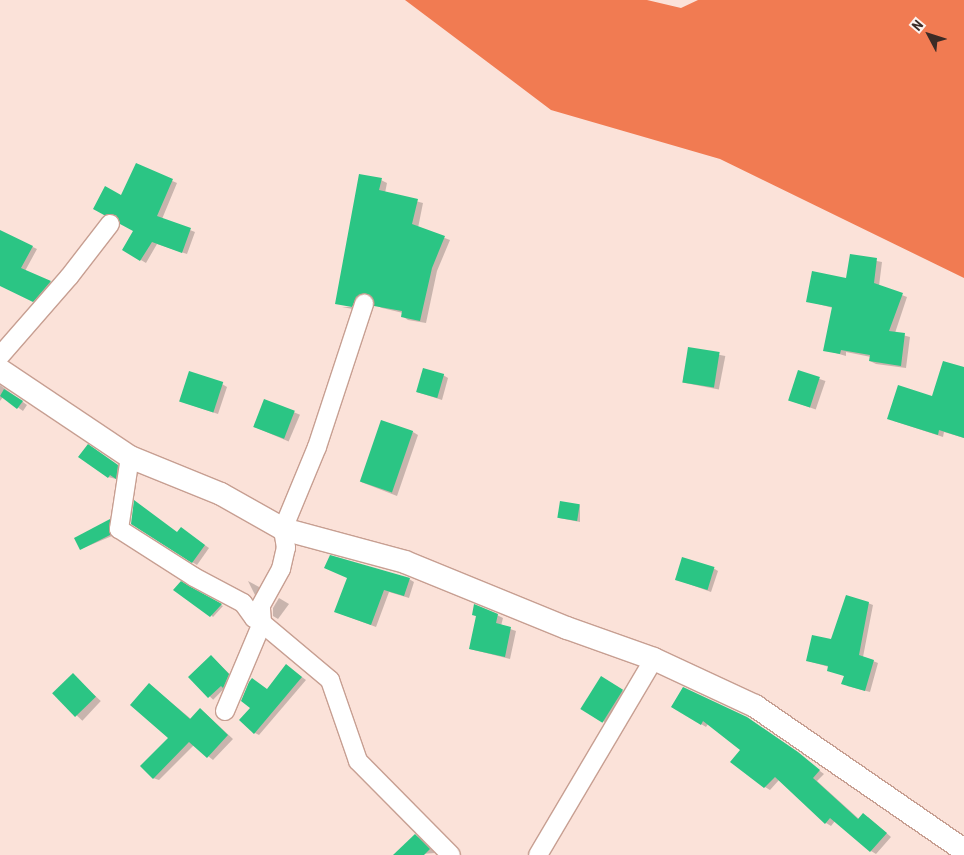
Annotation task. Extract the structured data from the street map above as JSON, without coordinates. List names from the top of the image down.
{
  "north": "top left"
}
